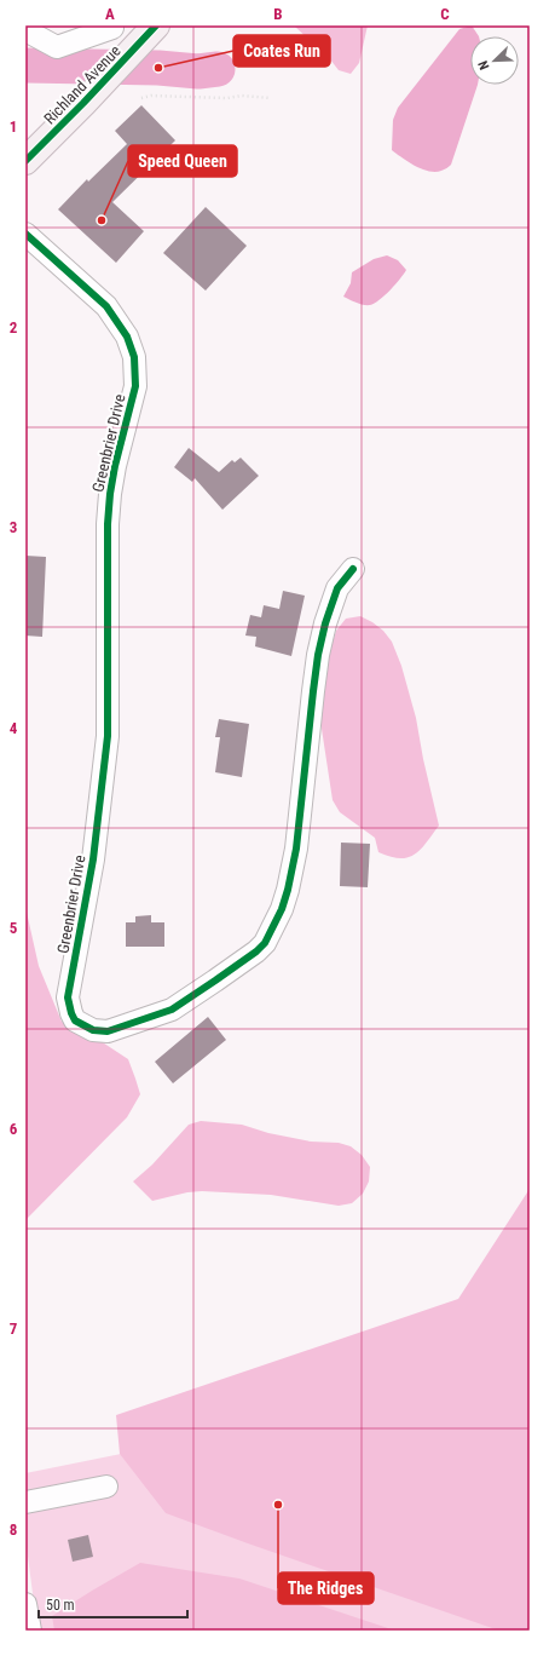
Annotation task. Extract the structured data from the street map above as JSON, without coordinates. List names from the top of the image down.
{
  "streets": {
    "main road": ["Richland Avenue"],
    "street": ["Greenbrier Drive"]
  },
  "places": ["Coates Run", "Speed Queen", "The Ridges"],
  "scale_bar": "50 m",
  "north": "bottom left",
  "grid": {
    "columns": ["A", "B", "C"],
    "rows": [
      "1",
      "2",
      "3",
      "4",
      "5",
      "6",
      "7",
      "8"
    ]
  }
}
